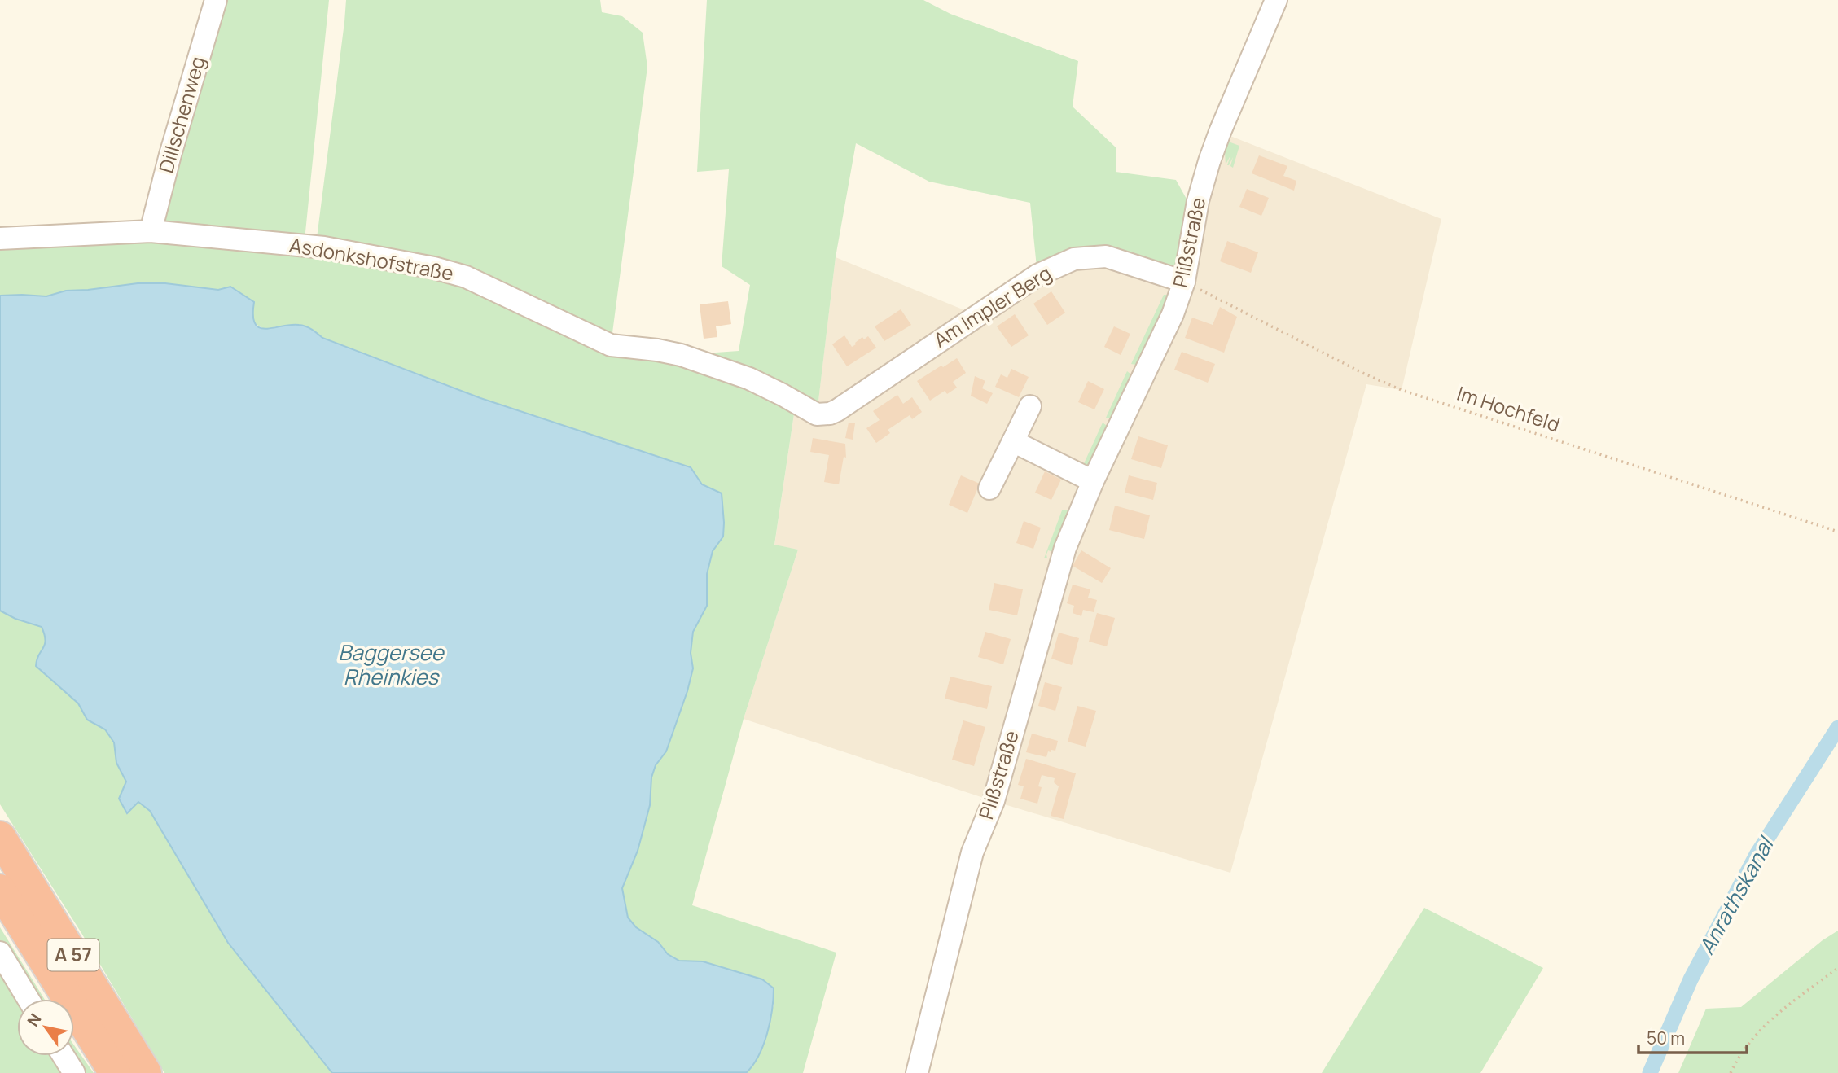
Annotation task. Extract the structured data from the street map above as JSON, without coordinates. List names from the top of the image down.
{
  "streets": {
    "highway": ["A 57"],
    "street": [
      "Dillschenweg",
      "Plißstraße",
      "Asdonkshofstraße",
      "Am Impler Berg"
    ],
    "path": ["Im Hochfeld"]
  },
  "crossings": [
    ["Dillschenweg", "Asdonkshofstraße"],
    ["Plißstraße", "Am Impler Berg"],
    ["Plißstraße", "Im Hochfeld"],
    ["Asdonkshofstraße", "Am Impler Berg"],
    ["Am Impler Berg", "Im Hochfeld"]
  ],
  "water": ["Baggersee Rheinkies", "Anrathskanal"],
  "scale_bar": "50 m",
  "north": "top left"
}
